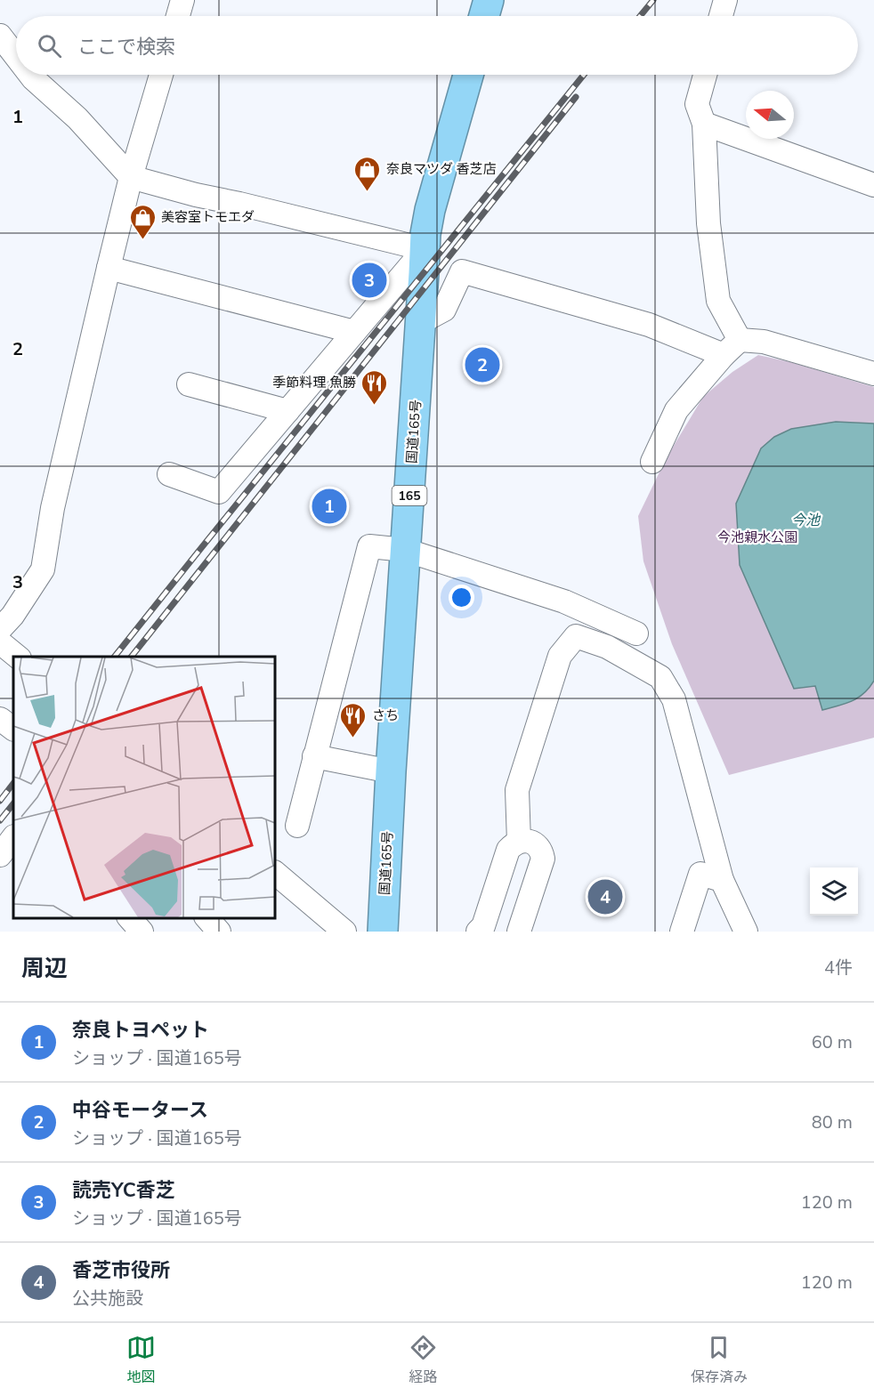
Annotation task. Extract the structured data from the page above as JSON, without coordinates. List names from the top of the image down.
{
  "streets": {
    "highway": ["国道165号", "165"]
  },
  "water": ["今池"],
  "parks": ["今池親水公園"],
  "places": {
    "shop": ["奈良マツダ 香芝店", "美容室トモエダ"],
    "restaurant": ["季節料理 魚勝", "さち"]
  },
  "north": "left",
  "page": {
    "search": "ここで検索",
    "pins": [
      "3",
      "2",
      "1",
      "4"
    ],
    "heading": ["周辺", "4件"],
    "list": [
      {
        "mark": "1",
        "name": "奈良トヨペット",
        "note": "ショップ · 国道165号",
        "value": "60 m"
      },
      {
        "mark": "2",
        "name": "中谷モータース",
        "note": "ショップ · 国道165号",
        "value": "80 m"
      },
      {
        "mark": "3",
        "name": "読売YC香芝",
        "note": "ショップ · 国道165号",
        "value": "120 m"
      },
      {
        "mark": "4",
        "name": "香芝市役所",
        "note": "公共施設",
        "value": "120 m"
      }
    ],
    "nav": ["地図", "経路", "保存済み"]
  },
  "grid": {
    "rows": ["1", "2", "3"]
  }
}
